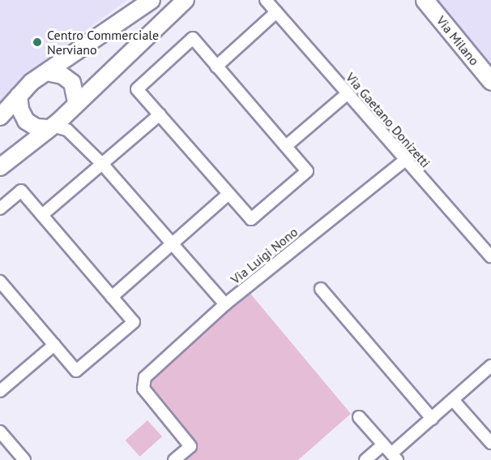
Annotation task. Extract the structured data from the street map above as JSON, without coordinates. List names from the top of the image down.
{
  "streets": {
    "main road": ["Via Milano"],
    "street": ["Via Gaetano Donizetti", "Via Luigi Nono"]
  },
  "crossings": [
    ["Via Gaetano Donizetti", "Via Luigi Nono"]
  ],
  "places": ["Centro Commerciale Nerviano"]
}
